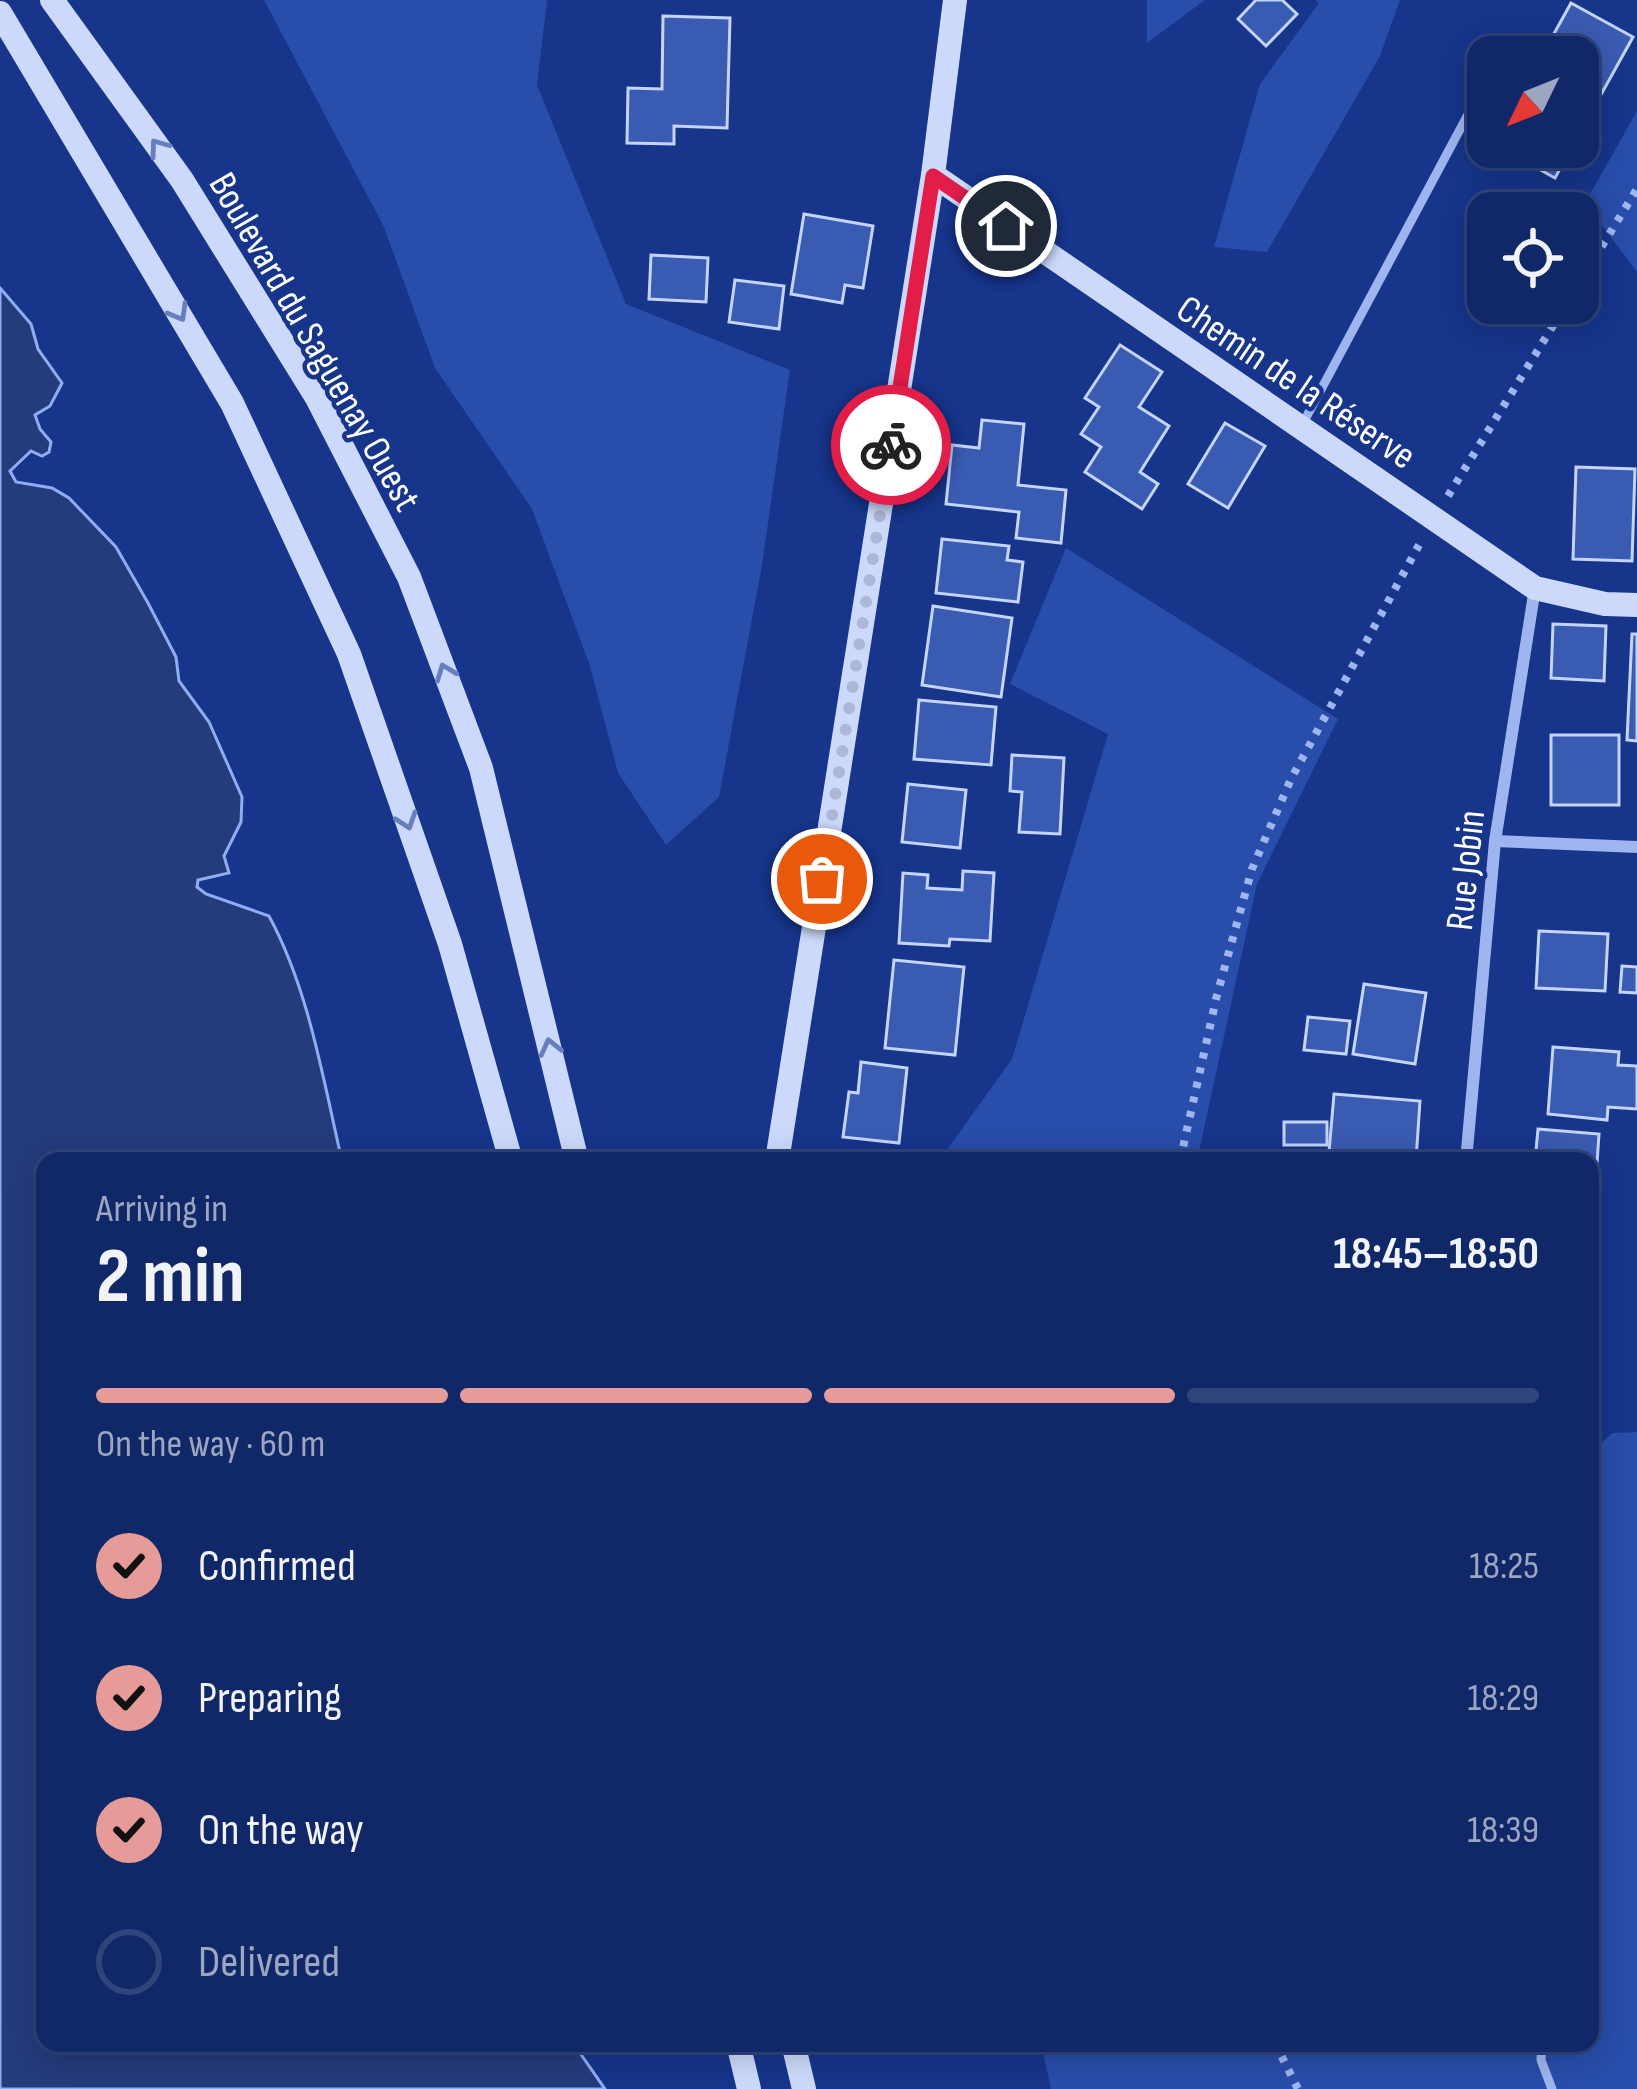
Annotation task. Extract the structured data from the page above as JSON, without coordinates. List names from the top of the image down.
{
  "streets": {
    "main road": ["Boulevard du Saguenay Ouest", "Chemin de la Réserve"],
    "street": ["Rue Jobin"]
  },
  "crossings": [
    ["Chemin de la Réserve", "Rue Jobin"]
  ],
  "north": "bottom left",
  "page": {
    "heading": ["2 min", "Arriving in", "18:45–18:50"],
    "bar": "On the way · 60 m",
    "list": [
      ["Confirmed", "18:25"],
      ["Preparing", "18:29"],
      ["On the way", "18:39"],
      "Delivered"
    ]
  }
}
